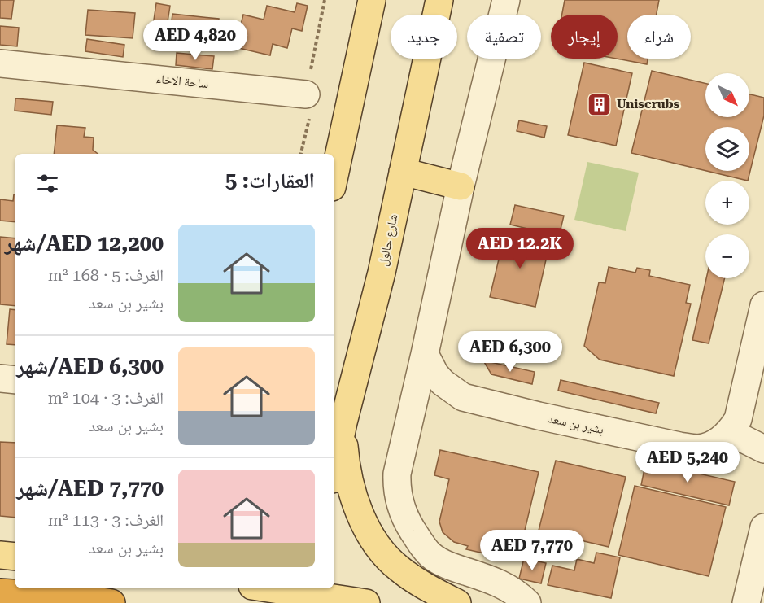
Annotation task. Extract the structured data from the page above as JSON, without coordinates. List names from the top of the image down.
{
  "streets": {
    "main road": ["شارع حالول"],
    "street": ["ساحة الاخاء", "بشير بن سعد"]
  },
  "places": {
    "building": ["Uniscrubs"]
  },
  "north": "bottom right",
  "page": {
    "chip": [
      "شراء",
      "إيجار",
      "تصفية",
      "جديد"
    ],
    "price": [
      "AED 4,820",
      "AED 12.2K",
      "AED 6,300",
      "AED 5,240",
      "AED 7,770"
    ],
    "map_buttons": ["+", "−"],
    "heading": "العقارات: 5",
    "list": [
      {
        "name": "AED 12,200/شهر",
        "note": "الغرف: 5 · 168 m² · بشير بن سعد"
      },
      {
        "name": "AED 6,300/شهر",
        "note": "الغرف: 3 · 104 m² · بشير بن سعد"
      },
      {
        "name": "AED 7,770/شهر",
        "note": "الغرف: 3 · 113 m² · بشير بن سعد"
      }
    ]
  }
}
